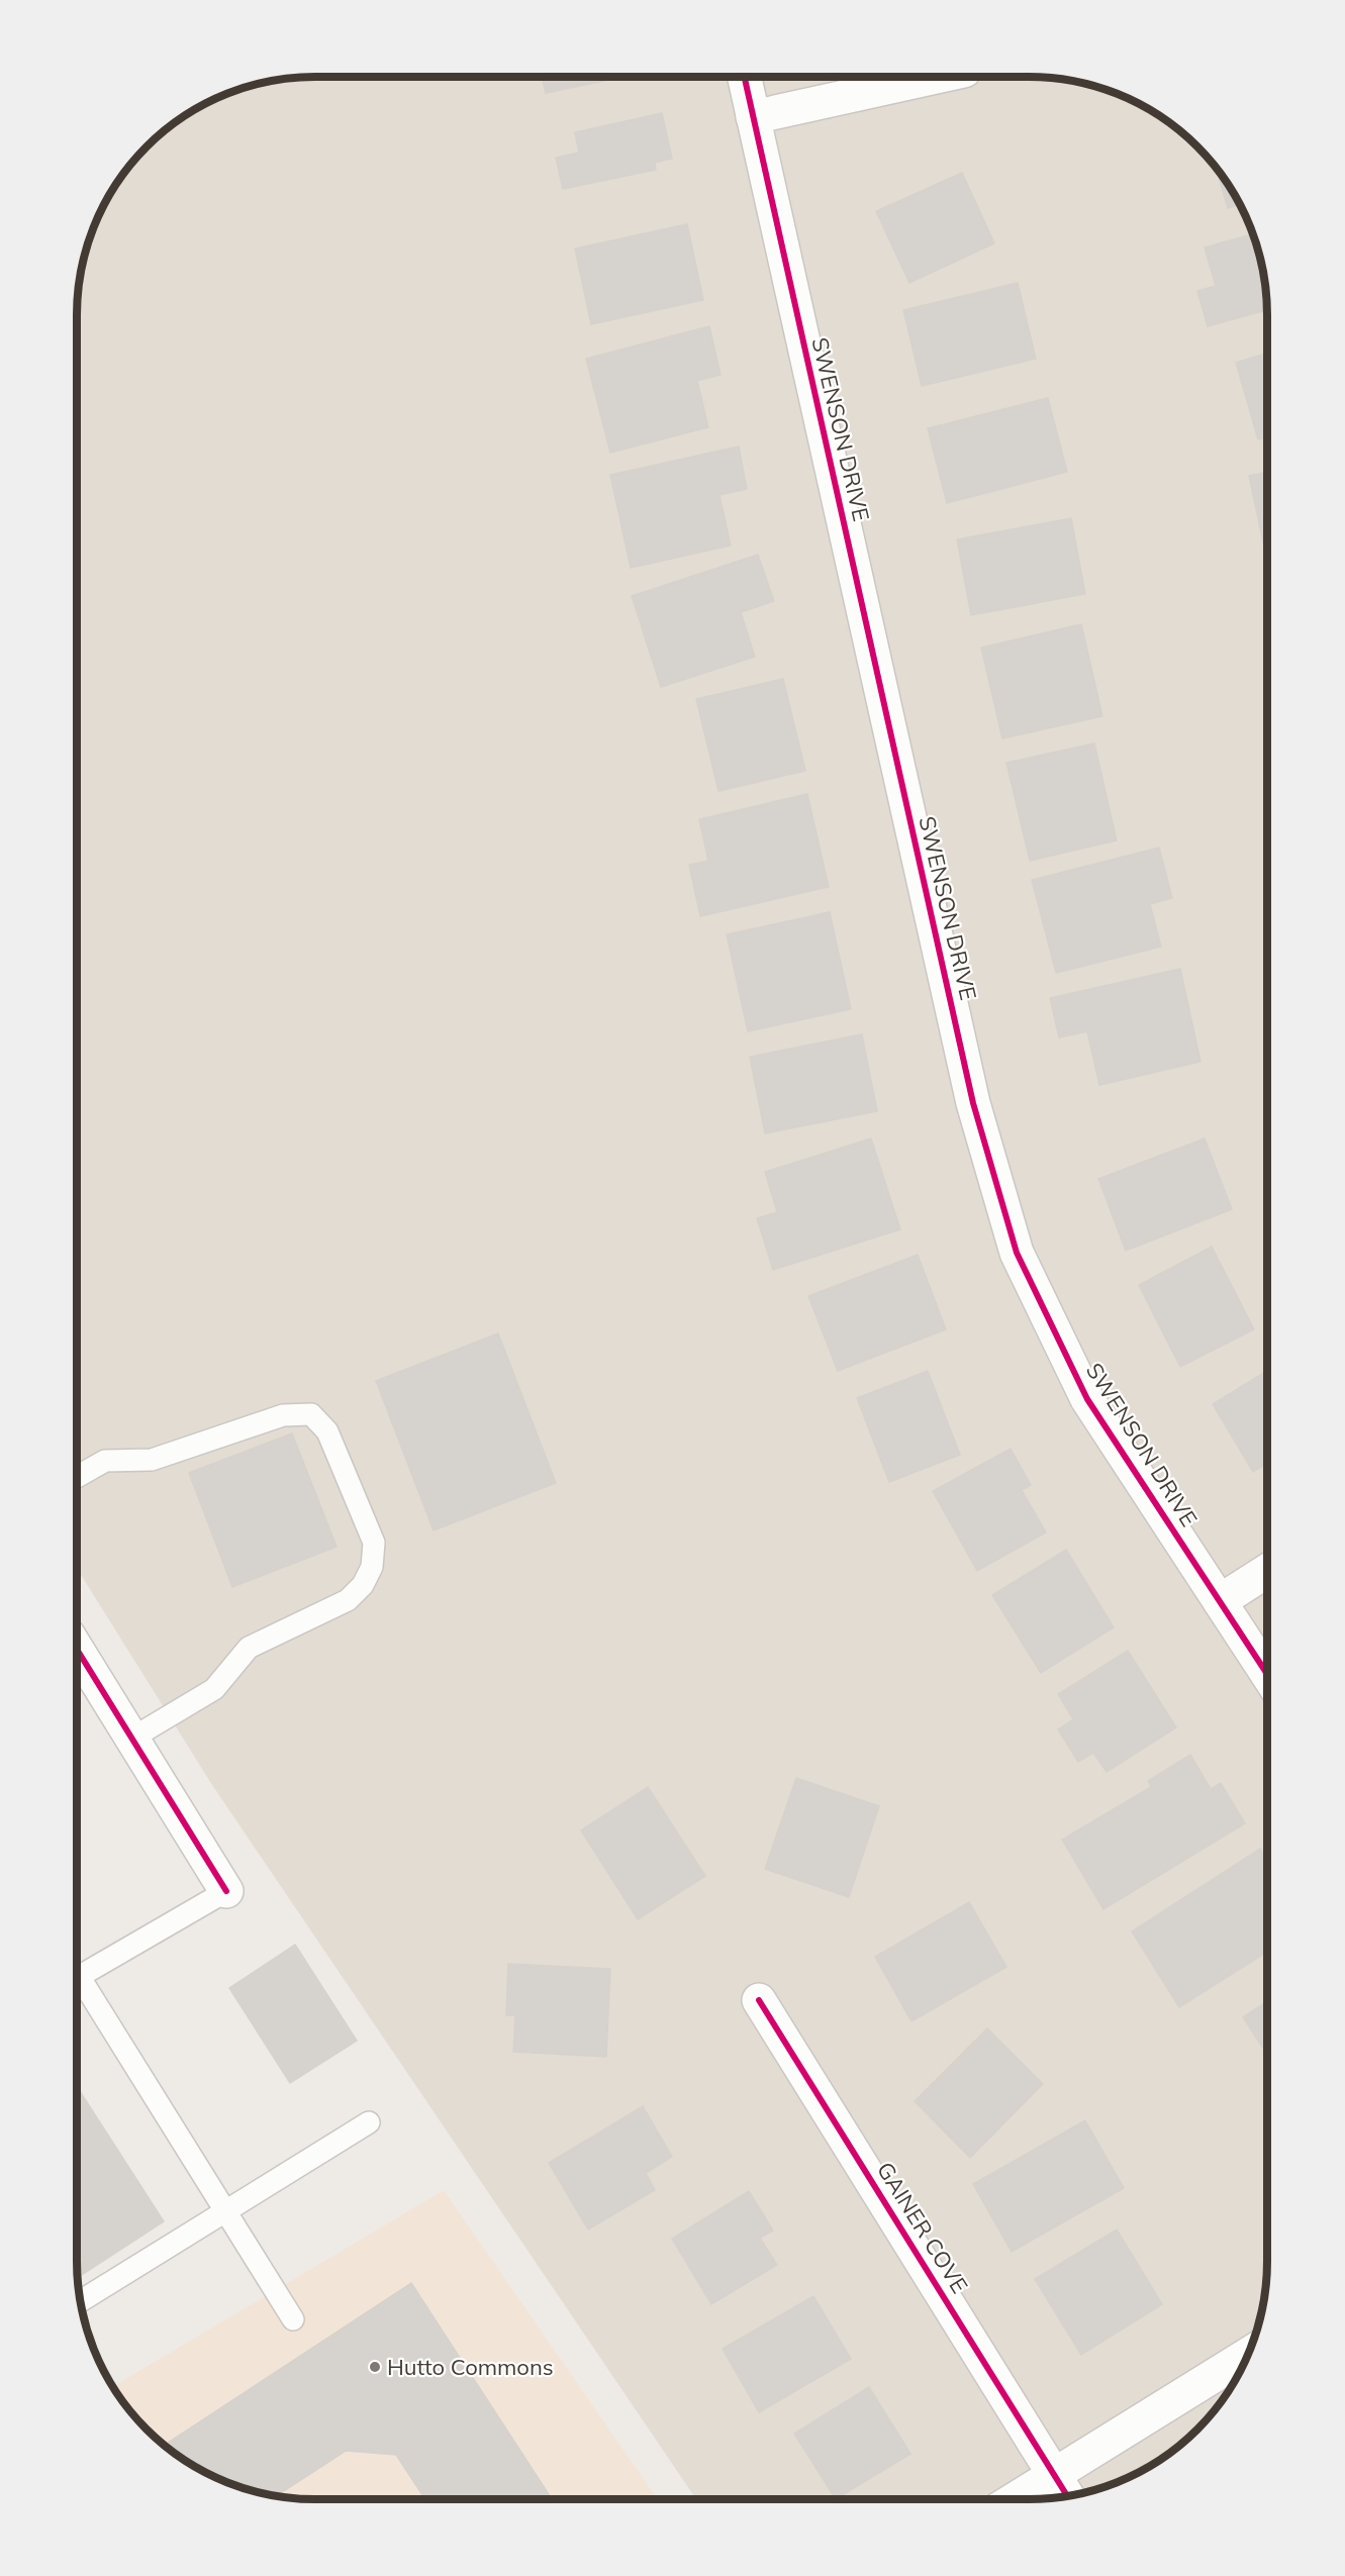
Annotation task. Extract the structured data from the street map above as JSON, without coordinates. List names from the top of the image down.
{
  "streets": {
    "street": ["SWENSON DRIVE", "GAINER COVE"]
  },
  "places": ["Hutto Commons"]
}
